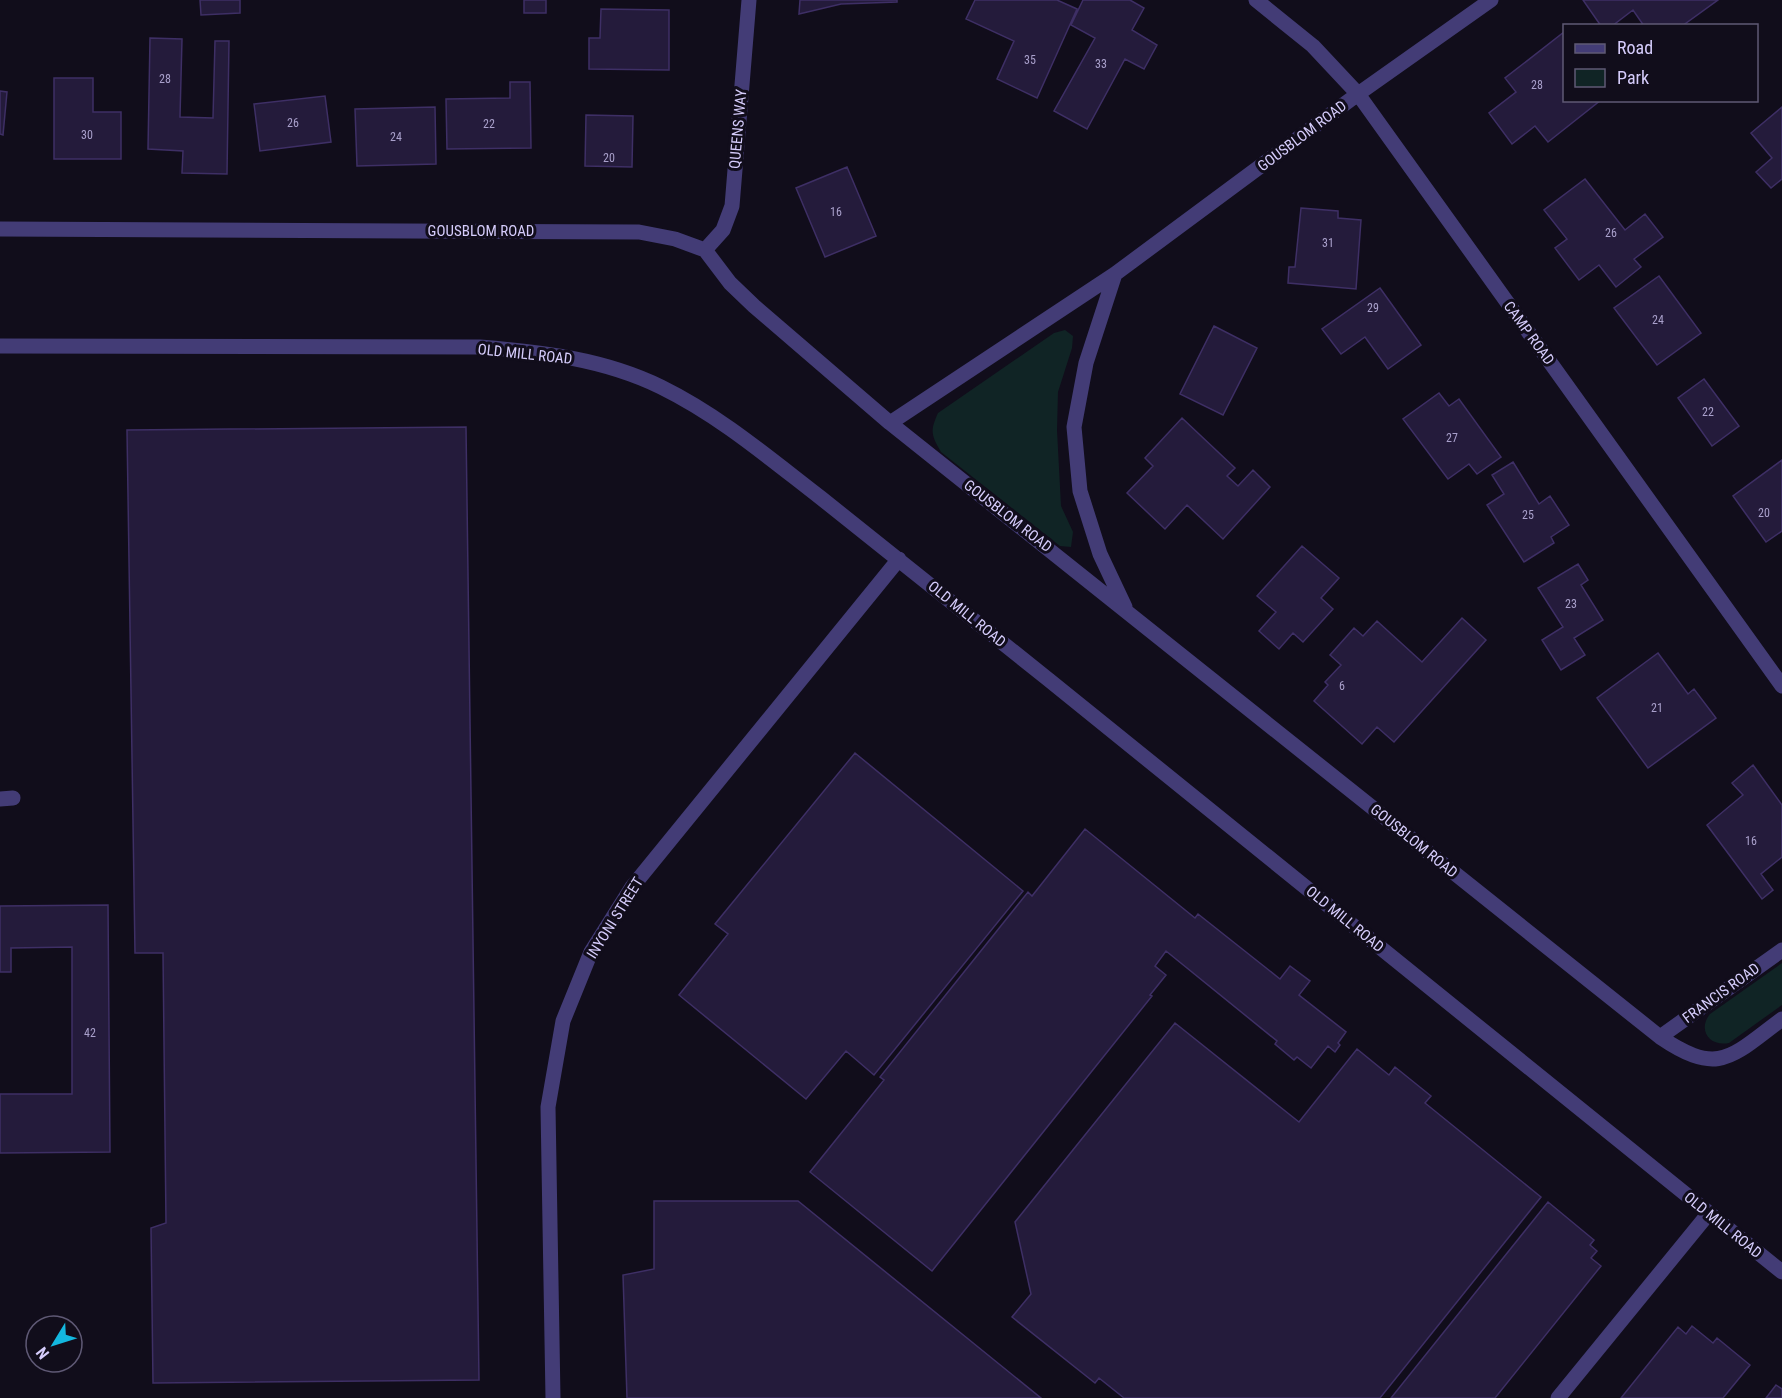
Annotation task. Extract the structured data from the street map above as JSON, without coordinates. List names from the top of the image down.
{
  "streets": {
    "street": [
      "QUEENS WAY",
      "GOUSBLOM ROAD",
      "CAMP ROAD",
      "OLD MILL ROAD",
      "INYONI STREET",
      "FRANCIS ROAD"
    ]
  },
  "crossings": [
    ["QUEENS WAY", "GOUSBLOM ROAD"],
    ["GOUSBLOM ROAD", "CAMP ROAD"],
    ["GOUSBLOM ROAD", "FRANCIS ROAD"],
    ["OLD MILL ROAD", "INYONI STREET"]
  ],
  "house_numbers": [
    "35",
    "33",
    "28",
    "28",
    "26",
    "22",
    "30",
    "24",
    "20",
    "16",
    "26",
    "31",
    "29",
    "24",
    "22",
    "27",
    "20",
    "25",
    "23",
    "6",
    "21",
    "16",
    "42"
  ],
  "legend": ["Road", "Park"],
  "north": "bottom left"
}
